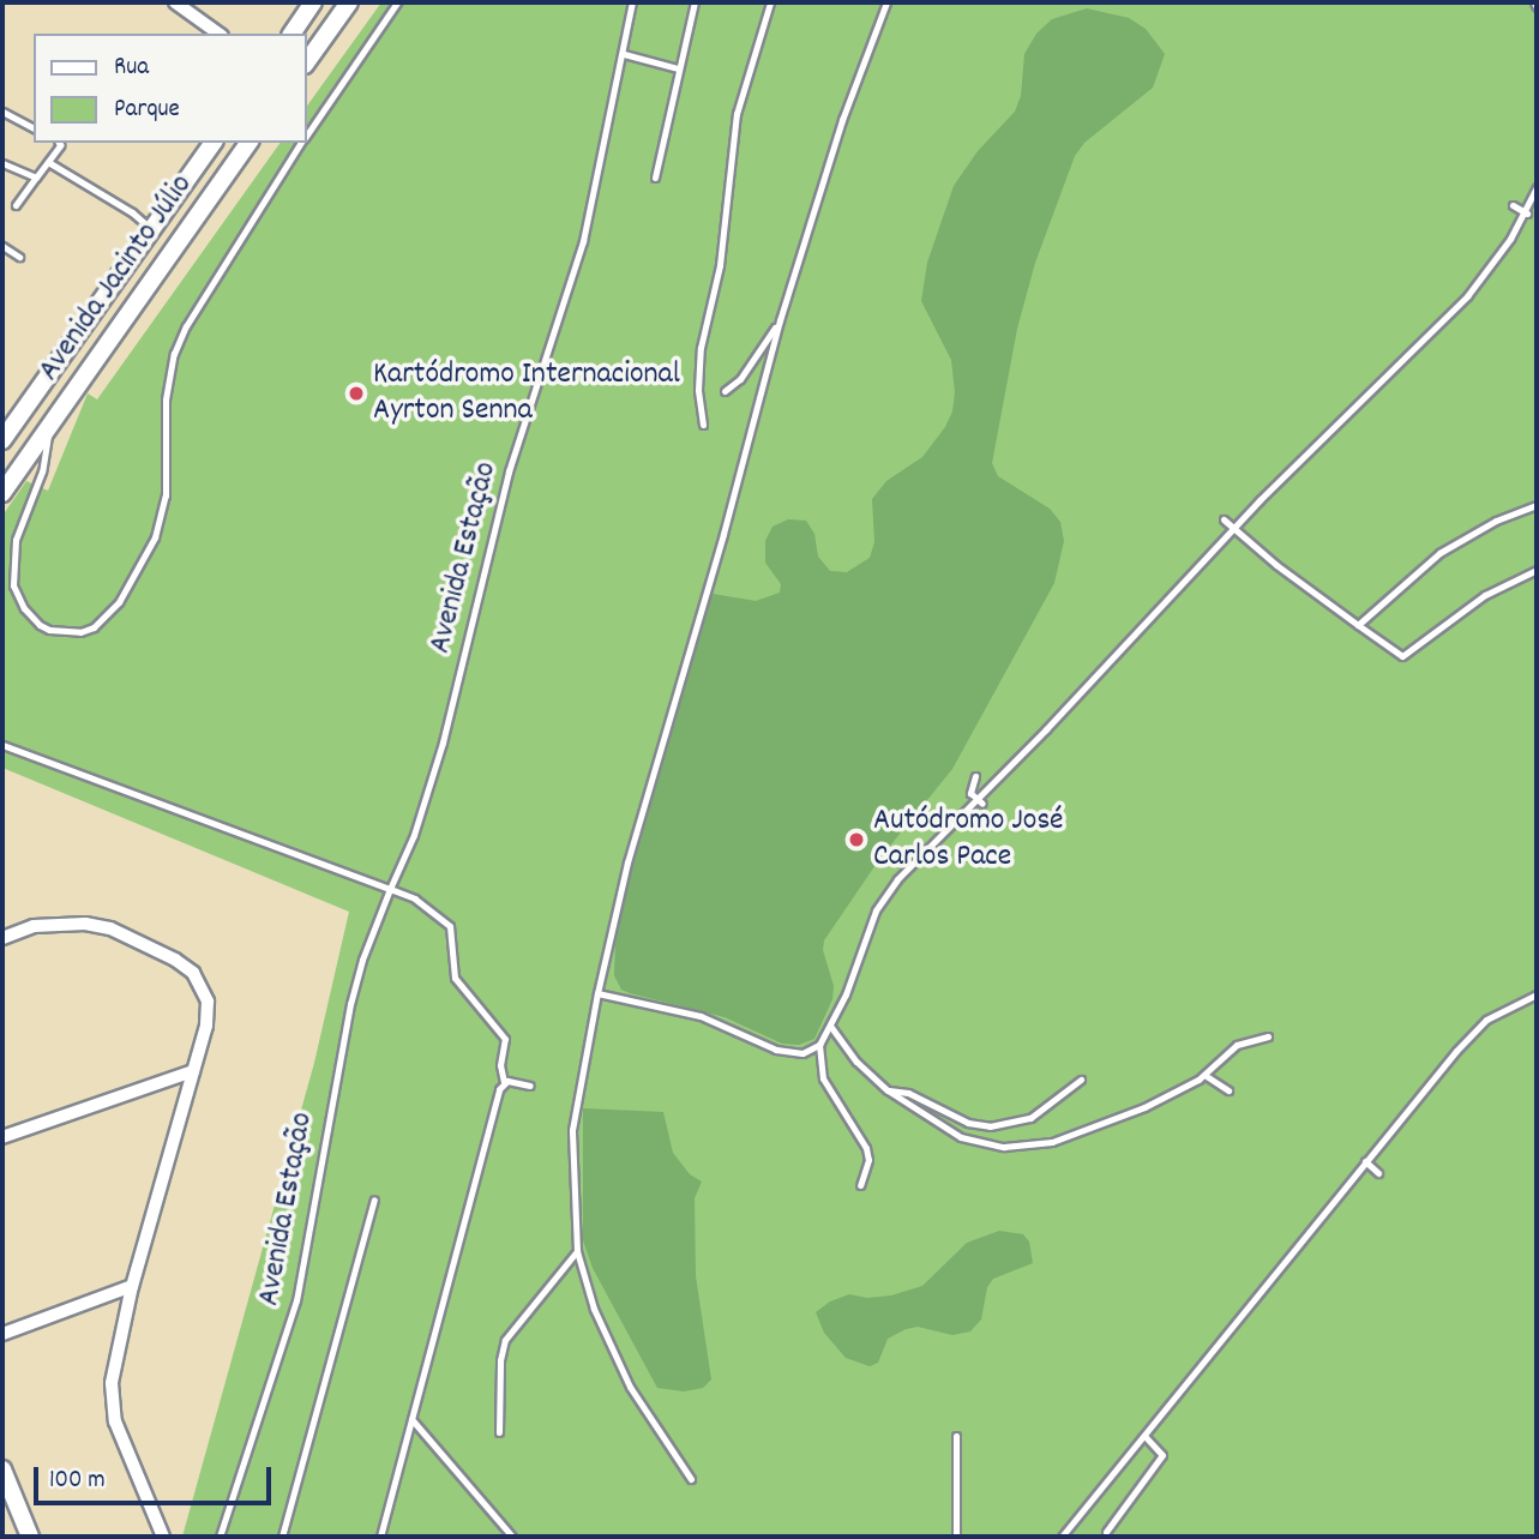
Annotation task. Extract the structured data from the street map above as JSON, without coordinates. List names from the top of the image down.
{
  "streets": {
    "street": ["Avenida Jacinto Júlio"],
    "lane": ["Avenida Estação"]
  },
  "places": ["Kartódromo Internacional Ayrton Senna", "Autódromo José Carlos Pace"],
  "legend": ["Rua", "Parque"],
  "scale_bar": "100 m"
}
